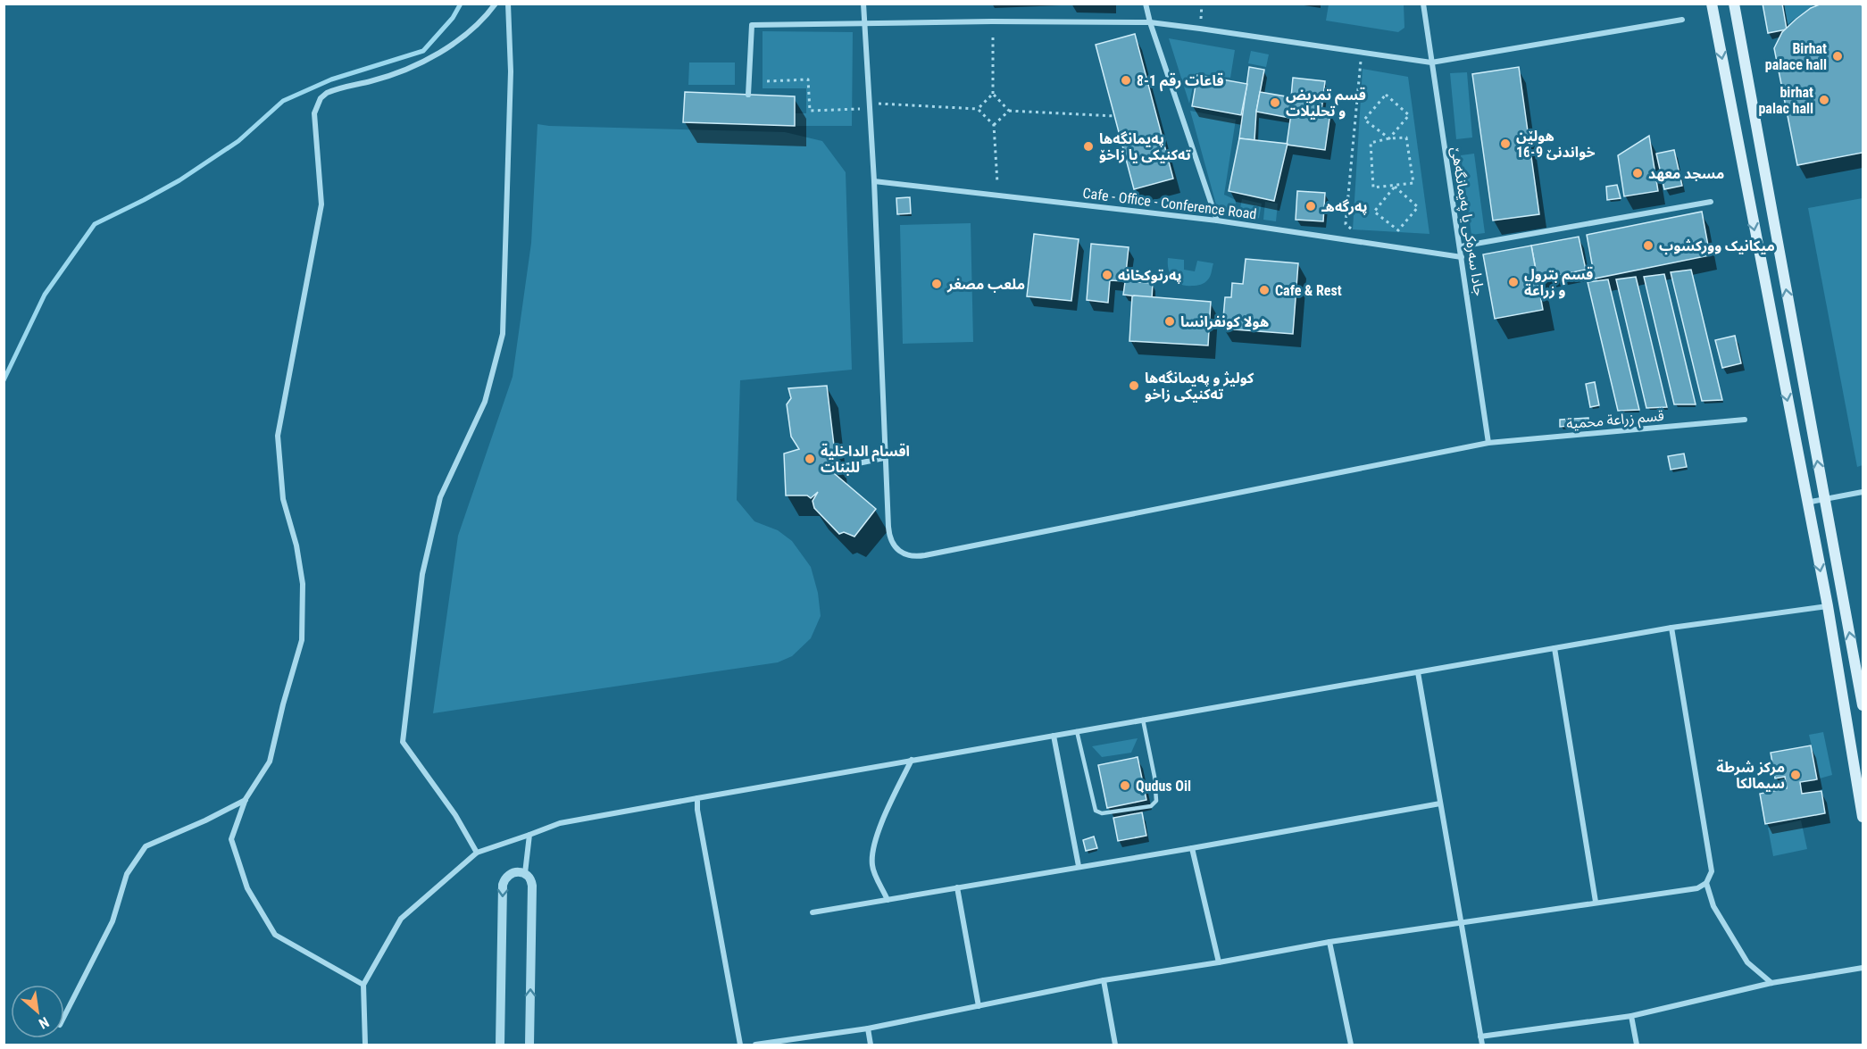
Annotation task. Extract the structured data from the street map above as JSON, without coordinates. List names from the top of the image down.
{
  "streets": {
    "street": ["Cafe - Office - Conference Road", "جادا سه‌ره‌كى يا په‌يمانگه‌هێ", "قسم زراعة محمية"]
  },
  "crossings": [
    ["Cafe - Office - Conference Road", "جادا سه‌ره‌كى يا په‌يمانگه‌هێ"],
    ["Cafe - Office - Conference Road", "قسم زراعة محمية"],
    ["جادا سه‌ره‌كى يا په‌يمانگه‌هێ", "قسم زراعة محمية"]
  ],
  "places": [
    "Birhat palace hall",
    "قاعات رقم 1-8",
    "birhat palac hall",
    "قسم تمریض و تحلیلات",
    "هولێن خواندنێ 9-16",
    "پەیمانگەها تەکنیکی یا زاخۆ",
    "مسجد معهد",
    "په‌رگه‌هـ",
    "میکانیک وورکشوب",
    "په‌رتوكخانه‌",
    "قسم بترول و زراعة",
    "ملعب مصغر",
    "Cafe & Rest",
    "هولا كونفرانسا",
    "كوليژ و په‌يمانگه‌ها ته‌كنيكى زاخو",
    "اقسام الداخلیة للبنات",
    "مركز شرطة سيمالكا",
    "Qudus Oil"
  ],
  "north": "bottom right"
}
